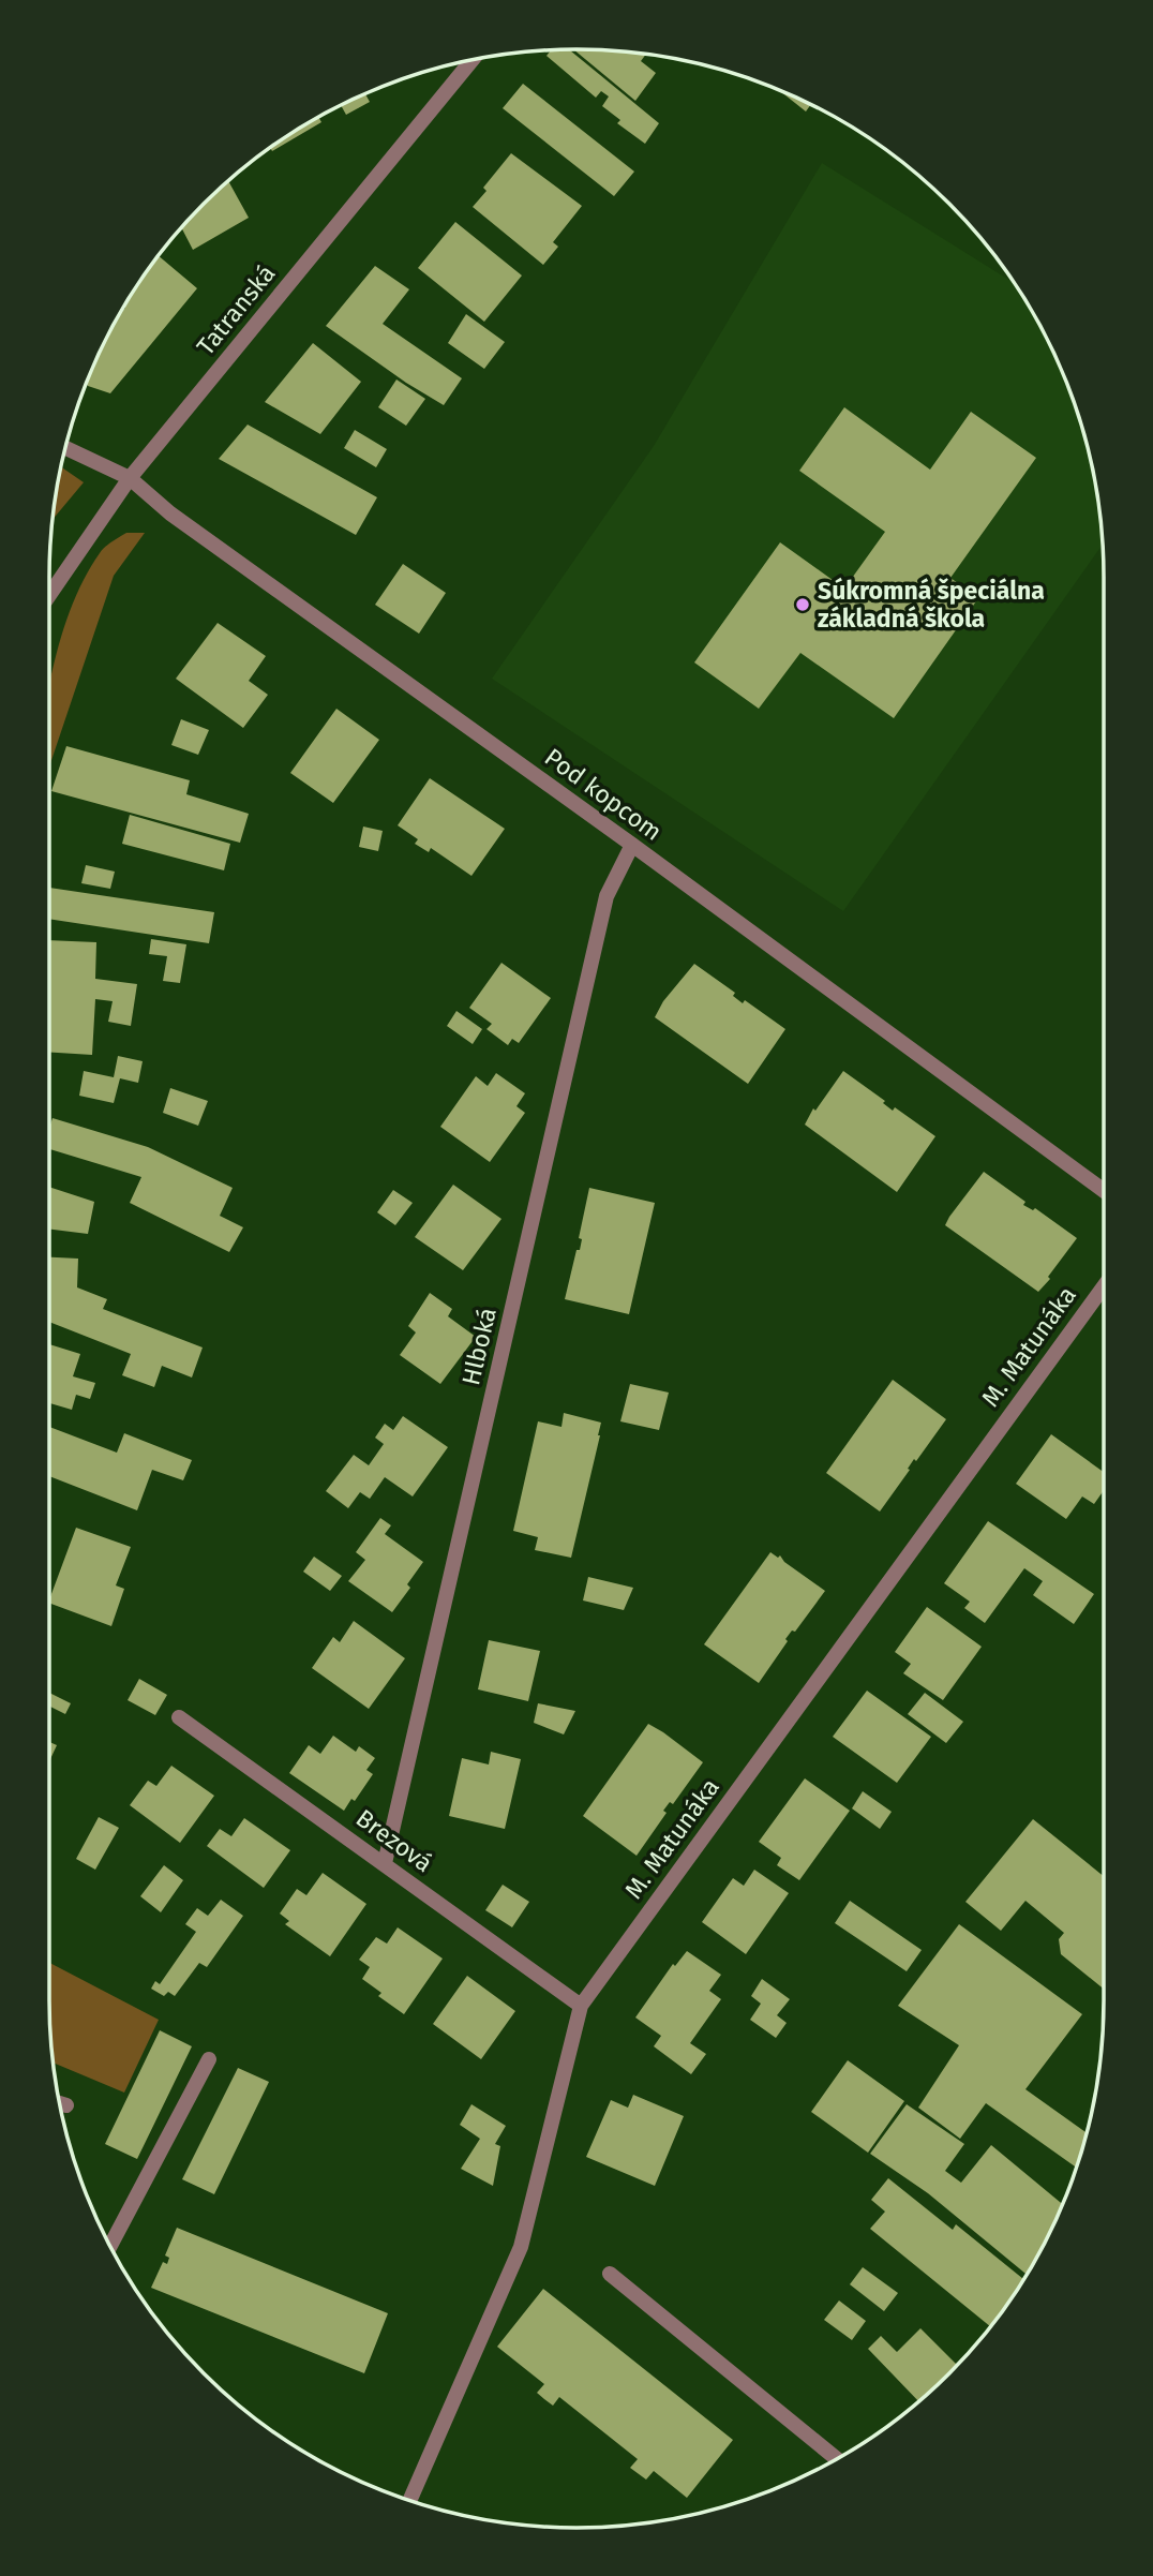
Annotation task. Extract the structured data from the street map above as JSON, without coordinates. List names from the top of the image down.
{
  "streets": {
    "street": [
      "Tatranská",
      "Pod kopcom",
      "Hlboká",
      "M. Matunáka",
      "Brezová"
    ]
  },
  "crossings": [
    ["Tatranská", "Pod kopcom"],
    ["Pod kopcom", "Hlboká"],
    ["Hlboká", "Brezová"],
    ["M. Matunáka", "Brezová"]
  ],
  "places": ["Súkromná špeciálna základná škola"]
}
